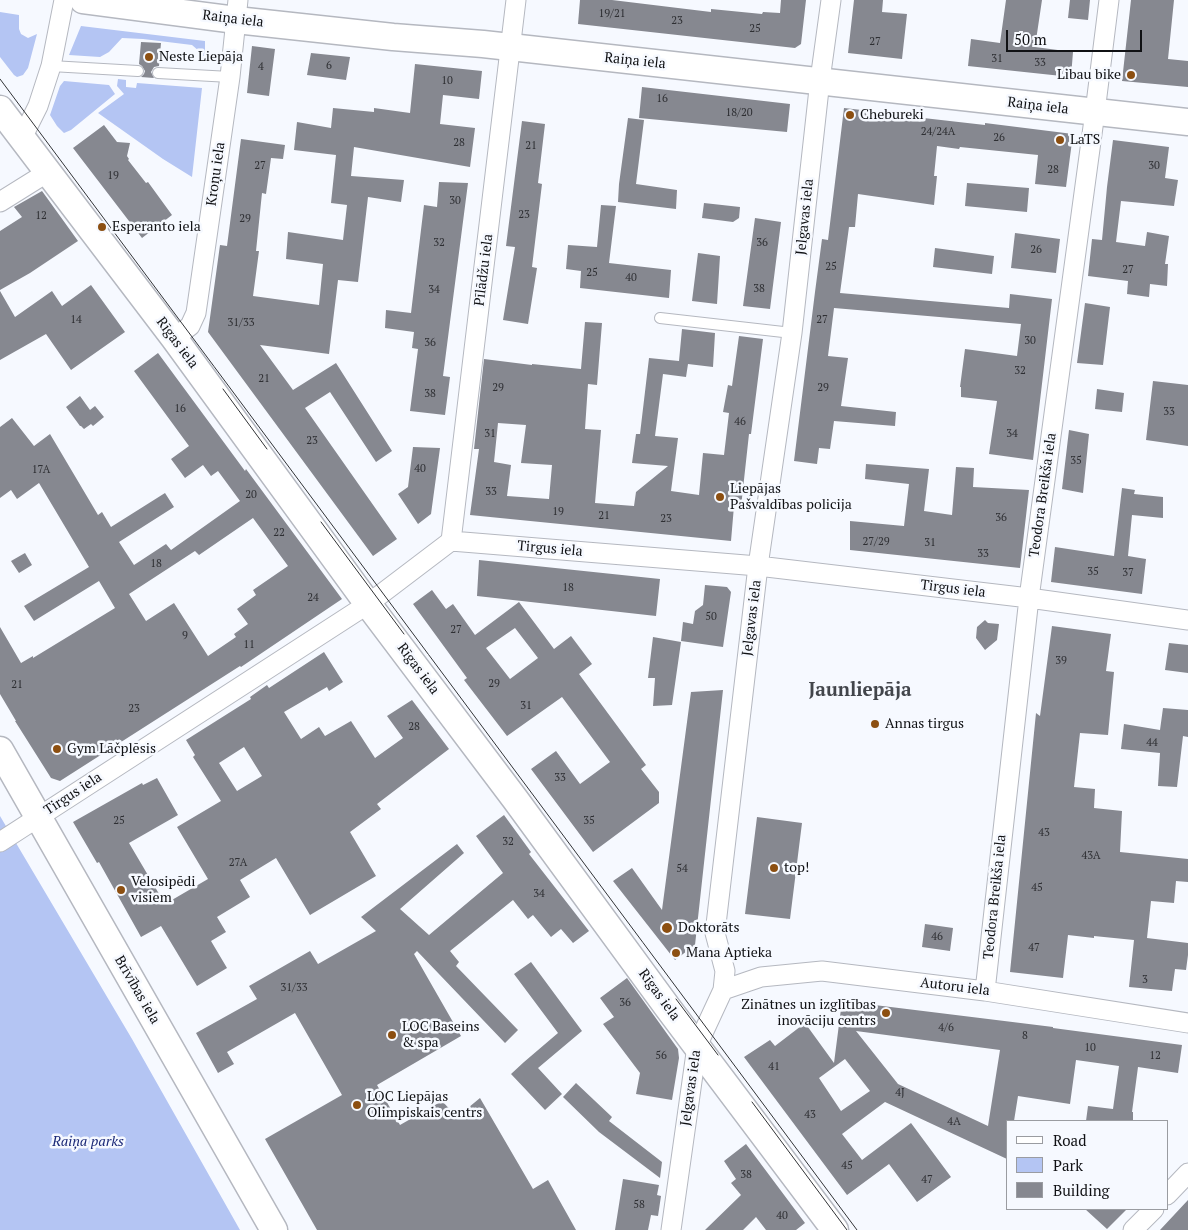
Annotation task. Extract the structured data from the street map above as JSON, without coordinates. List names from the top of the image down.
{
  "streets": {
    "main road": ["Raiņa iela", "Rīgas iela", "Brīvības iela"],
    "street": [
      "Kroņu iela",
      "Jelgavas iela",
      "Pīlādžu iela",
      "Teodora Breikša iela",
      "Tirgus iela",
      "Autoru iela"
    ]
  },
  "crossings": [
    ["Raiņa iela", "Kroņu iela"],
    ["Raiņa iela", "Jelgavas iela"],
    ["Raiņa iela", "Pīlādžu iela"],
    ["Raiņa iela", "Teodora Breikša iela"],
    ["Kroņu iela", "Rīgas iela"],
    ["Jelgavas iela", "Rīgas iela"],
    ["Jelgavas iela", "Tirgus iela"],
    ["Jelgavas iela", "Autoru iela"],
    ["Pīlādžu iela", "Tirgus iela"],
    ["Rīgas iela", "Tirgus iela"],
    ["Teodora Breikša iela", "Tirgus iela"],
    ["Teodora Breikša iela", "Autoru iela"],
    ["Tirgus iela", "Brīvības iela"]
  ],
  "districts": ["Jaunliepāja"],
  "parks": ["Raiņa parks"],
  "places": [
    "Neste Liepāja",
    "Libau bike",
    "Chebureki",
    "LaTS",
    "Esperanto iela",
    "Liepājas Pašvaldības policija",
    "Annas tirgus",
    "Gym Lāčplēsis",
    "top!",
    "Velosipēdi visiem",
    "Doktorāts",
    "Mana Aptieka",
    "Zinātnes un izglītības inovāciju centrs",
    "LOC Baseins & spa",
    "LOC Liepājas Olimpiskais centrs"
  ],
  "house_numbers": [
    "19/21",
    "23",
    "25",
    "27",
    "31",
    "33",
    "6",
    "4",
    "10",
    "16",
    "18/20",
    "24/24A",
    "26",
    "28",
    "21",
    "27",
    "30",
    "28",
    "19",
    "30",
    "23",
    "12",
    "29",
    "32",
    "36",
    "26",
    "25",
    "27",
    "25",
    "40",
    "38",
    "34",
    "14",
    "27",
    "31/33",
    "30",
    "36",
    "32",
    "21",
    "29",
    "29",
    "38",
    "16",
    "33",
    "46",
    "31",
    "34",
    "23",
    "35",
    "40",
    "17A",
    "33",
    "20",
    "19",
    "21",
    "36",
    "23",
    "22",
    "27/29",
    "31",
    "33",
    "18",
    "35",
    "37",
    "18",
    "24",
    "50",
    "27",
    "9",
    "11",
    "39",
    "29",
    "21",
    "31",
    "23",
    "28",
    "44",
    "33",
    "25",
    "35",
    "43",
    "32",
    "43A",
    "27A",
    "54",
    "45",
    "34",
    "46",
    "47",
    "3",
    "31/33",
    "36",
    "4/6",
    "8",
    "10",
    "56",
    "12",
    "41",
    "4J",
    "43",
    "4A",
    "45",
    "38",
    "47",
    "58",
    "40"
  ],
  "legend": ["Road", "Park", "Building"],
  "scale_bar": "50 m"
}
